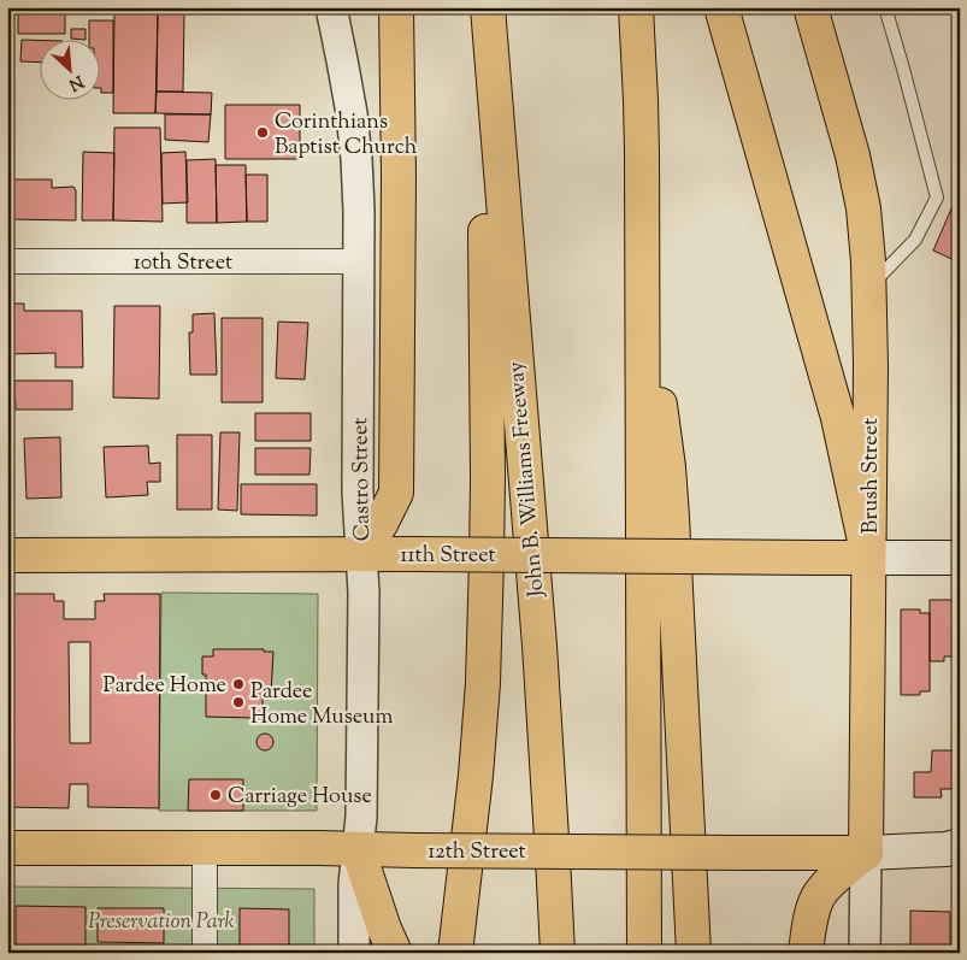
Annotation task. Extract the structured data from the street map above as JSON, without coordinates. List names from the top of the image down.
{
  "streets": {
    "main road": [
      "Brush Street",
      "John B. Williams Freeway",
      "11th Street",
      "12th Street"
    ],
    "street": ["10th Street", "Castro Street"]
  },
  "crossings": [
    ["10th Street", "Castro Street"],
    ["Brush Street", "11th Street"],
    ["Brush Street", "12th Street"],
    ["Castro Street", "11th Street"],
    ["Castro Street", "12th Street"]
  ],
  "parks": ["Preservation Park"],
  "places": [
    "Corinthians Baptist Church",
    "Pardee Home",
    "Pardee Home Museum",
    "Carriage House"
  ],
  "north": "bottom right"
}
